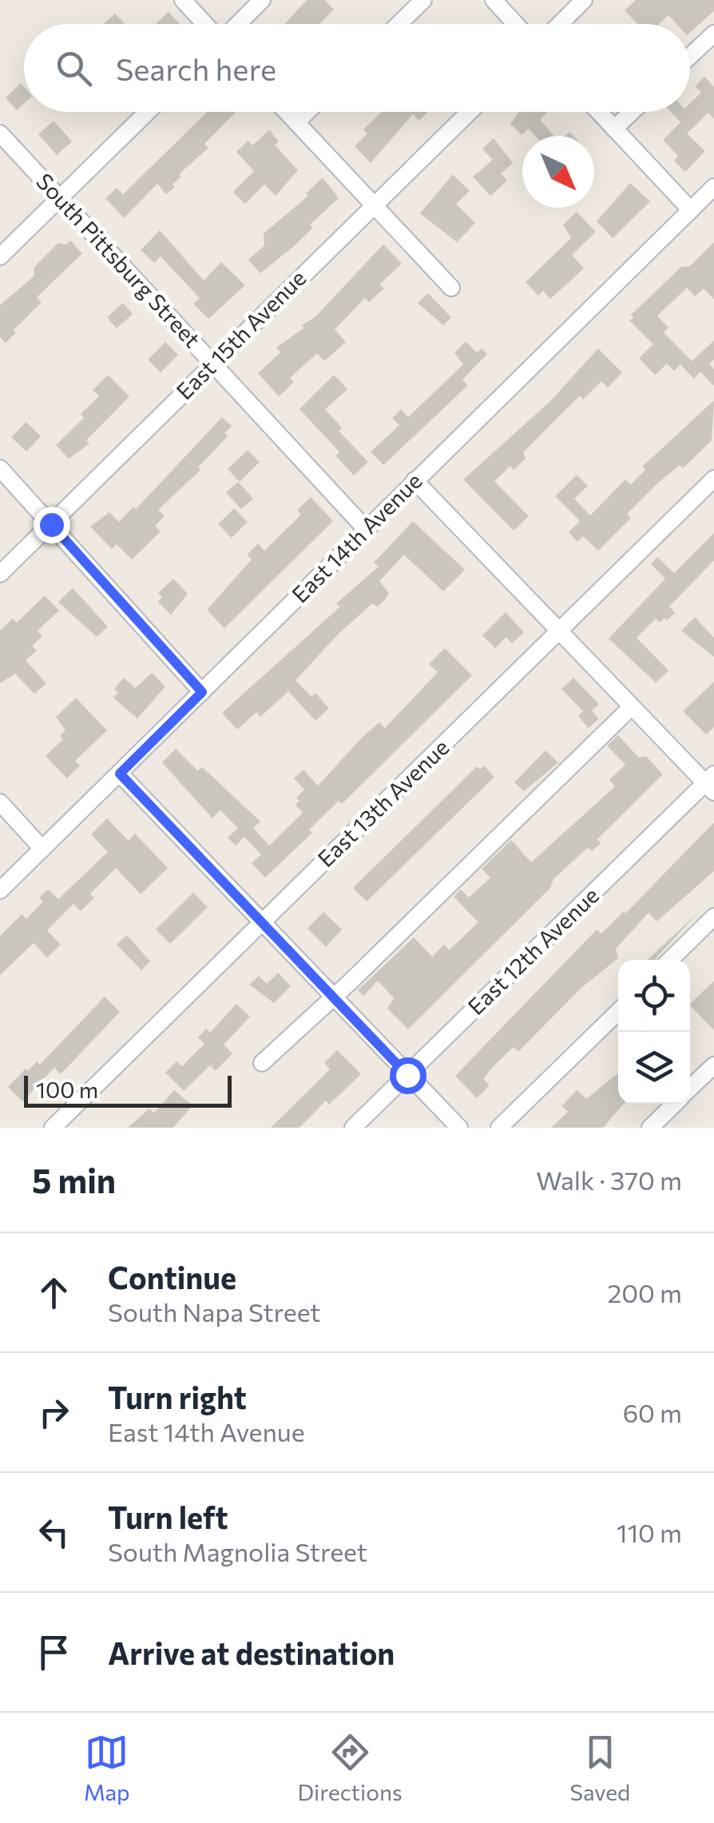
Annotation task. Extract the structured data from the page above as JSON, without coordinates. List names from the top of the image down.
{
  "streets": {
    "street": [
      "South Pittsburg Street",
      "East 15th Avenue",
      "East 14th Avenue",
      "East 13th Avenue",
      "East 12th Avenue"
    ]
  },
  "crossings": [
    ["South Pittsburg Street", "East 15th Avenue"],
    ["South Pittsburg Street", "East 14th Avenue"]
  ],
  "scale_bar": "100 m",
  "north": "bottom right",
  "page": {
    "search": "Search here",
    "scale": "100 m",
    "heading": ["5 min", "Walk · 370 m"],
    "list": [
      ["Continue", "South Napa Street", "200 m"],
      ["Turn right", "East 14th Avenue", "60 m"],
      ["Turn left", "South Magnolia Street", "110 m"],
      "Arrive at destination"
    ],
    "nav": ["Map", "Directions", "Saved"]
  }
}
